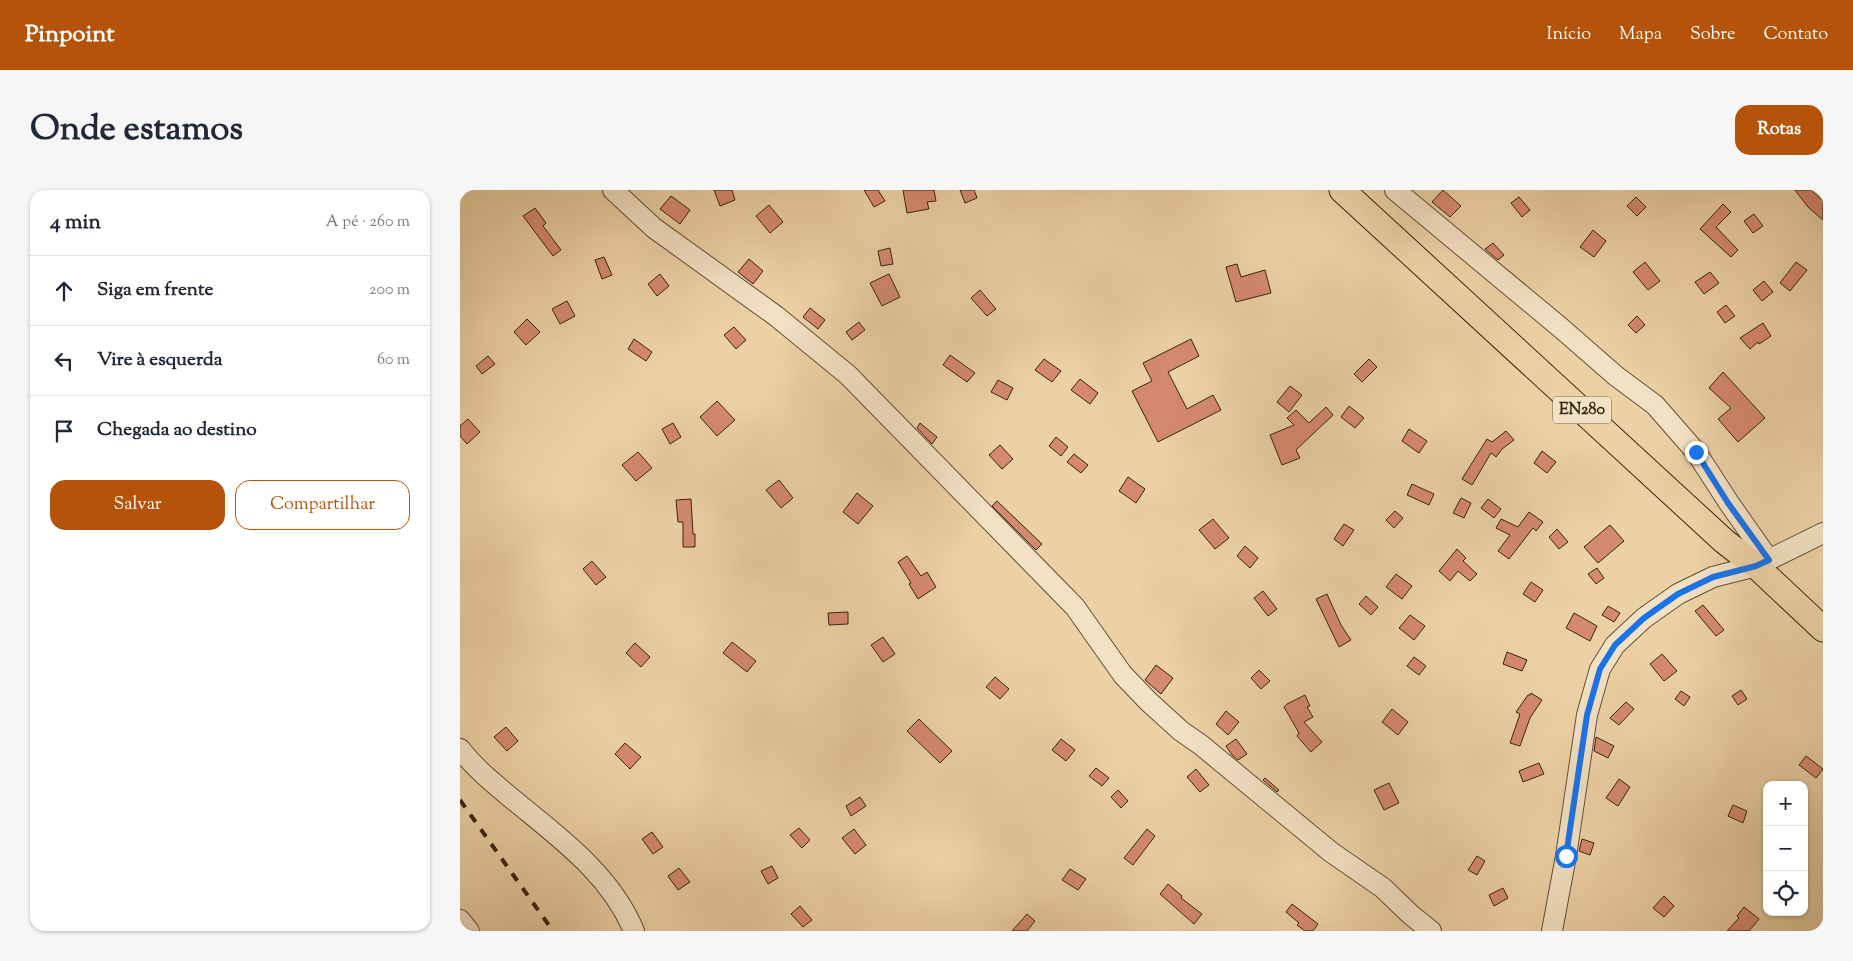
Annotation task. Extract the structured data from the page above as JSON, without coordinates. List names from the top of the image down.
{
  "streets": {
    "main road": ["EN280"]
  },
  "page": {
    "header": "Pinpoint",
    "nav": [
      "Início",
      "Mapa",
      "Sobre",
      "Contato"
    ],
    "title": "Onde estamos",
    "buttons": [
      "Rotas",
      ["Salvar", "Compartilhar"]
    ],
    "heading": ["4 min", "A pé · 260 m"],
    "list": [
      ["Siga em frente", "200 m"],
      ["Vire à esquerda", "60 m"],
      "Chegada ao destino"
    ],
    "map_buttons": ["+", "−"]
  }
}
